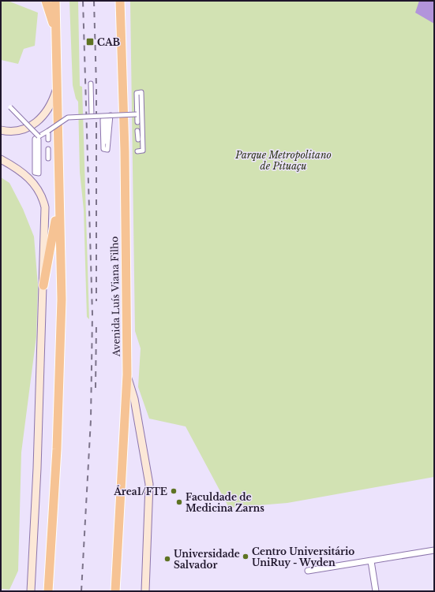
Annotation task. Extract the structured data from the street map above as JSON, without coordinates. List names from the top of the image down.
{
  "streets": {
    "highway": ["Avenida Luís Viana Filho"]
  },
  "parks": ["Parque Metropolitano de Pituaçu"],
  "places": {
    "transit": ["CAB"],
    "other": [
      "Área1/FTE",
      "Faculdade de Medicina Zarns",
      "Centro Universitário UniRuy - Wyden",
      "Universidade Salvador"
    ]
  }
}
